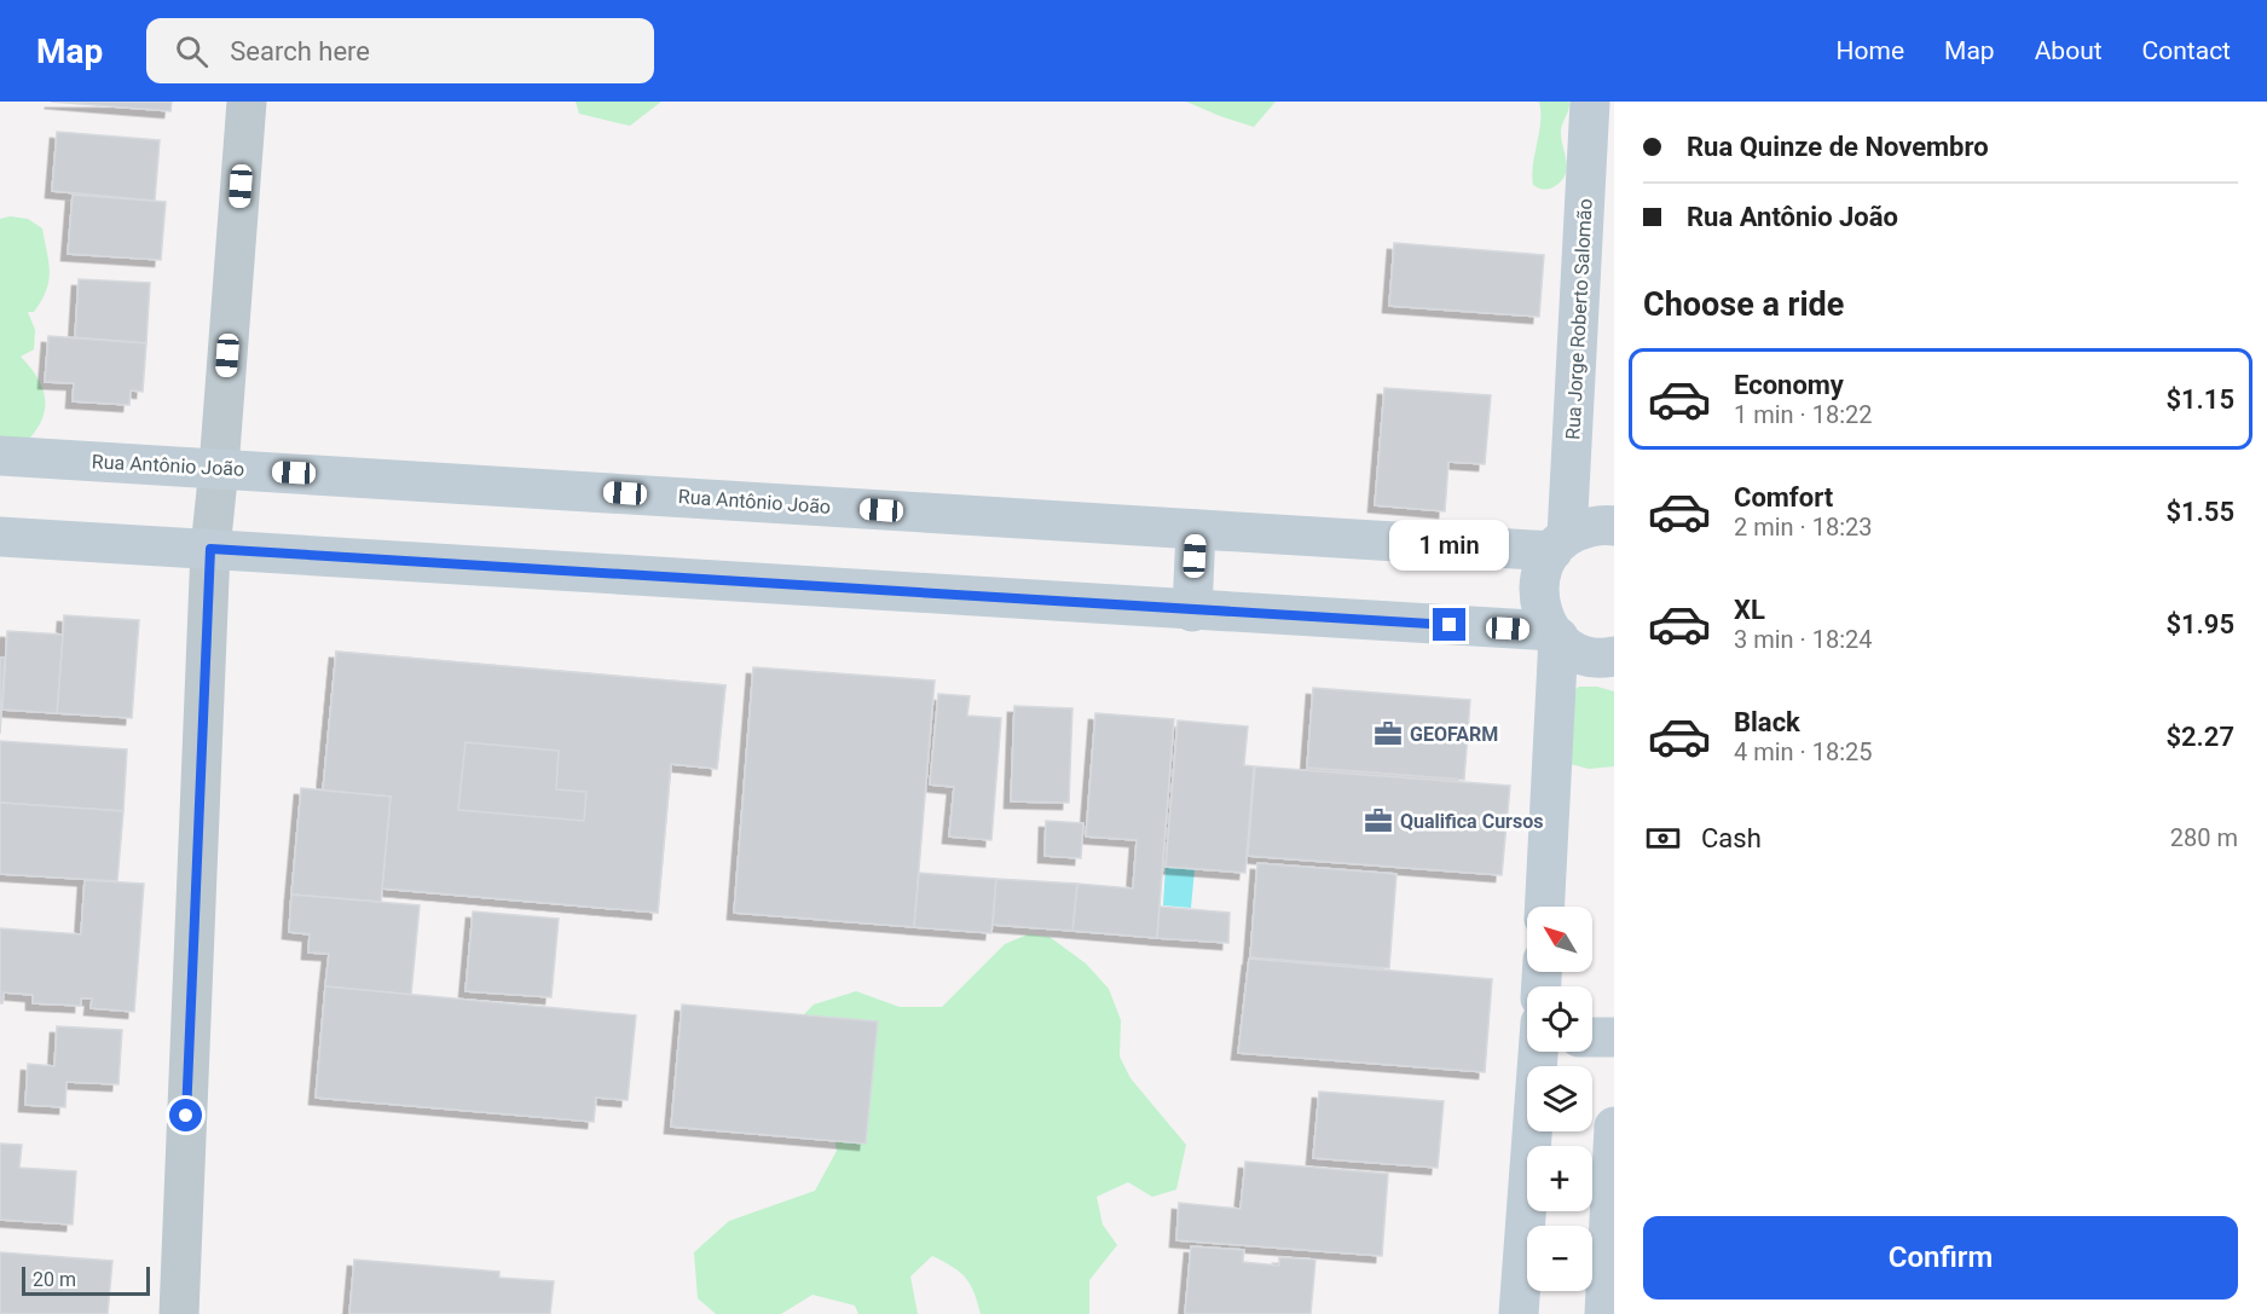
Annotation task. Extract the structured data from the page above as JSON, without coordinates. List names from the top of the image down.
{
  "streets": {
    "main road": ["Rua Jorge Roberto Salomão", "Rua Antônio João"]
  },
  "crossings": [
    ["Rua Jorge Roberto Salomão", "Rua Antônio João"]
  ],
  "places": {
    "office": ["GEOFARM", "Qualifica Cursos"]
  },
  "scale_bar": "20 m",
  "north": "top left",
  "page": {
    "header": "Map",
    "search": "Search here",
    "nav": [
      "Home",
      "Map",
      "About",
      "Contact"
    ],
    "banner": ["Rua Quinze de Novembro", "Rua Antônio João"],
    "heading": "Choose a ride",
    "list": [
      {
        "name": "Economy",
        "note": "1 min · 18:22",
        "value": "$1.15"
      },
      {
        "name": "Comfort",
        "note": "2 min · 18:23",
        "value": "$1.55"
      },
      {
        "name": "XL",
        "note": "3 min · 18:24",
        "value": "$1.95"
      },
      {
        "name": "Black",
        "note": "4 min · 18:25",
        "value": "$2.27"
      }
    ],
    "bubble": "1 min",
    "pay": ["Cash", "280 m"],
    "map_buttons": ["+", "−"],
    "buttons": "Confirm",
    "scale": "20 m"
  }
}
